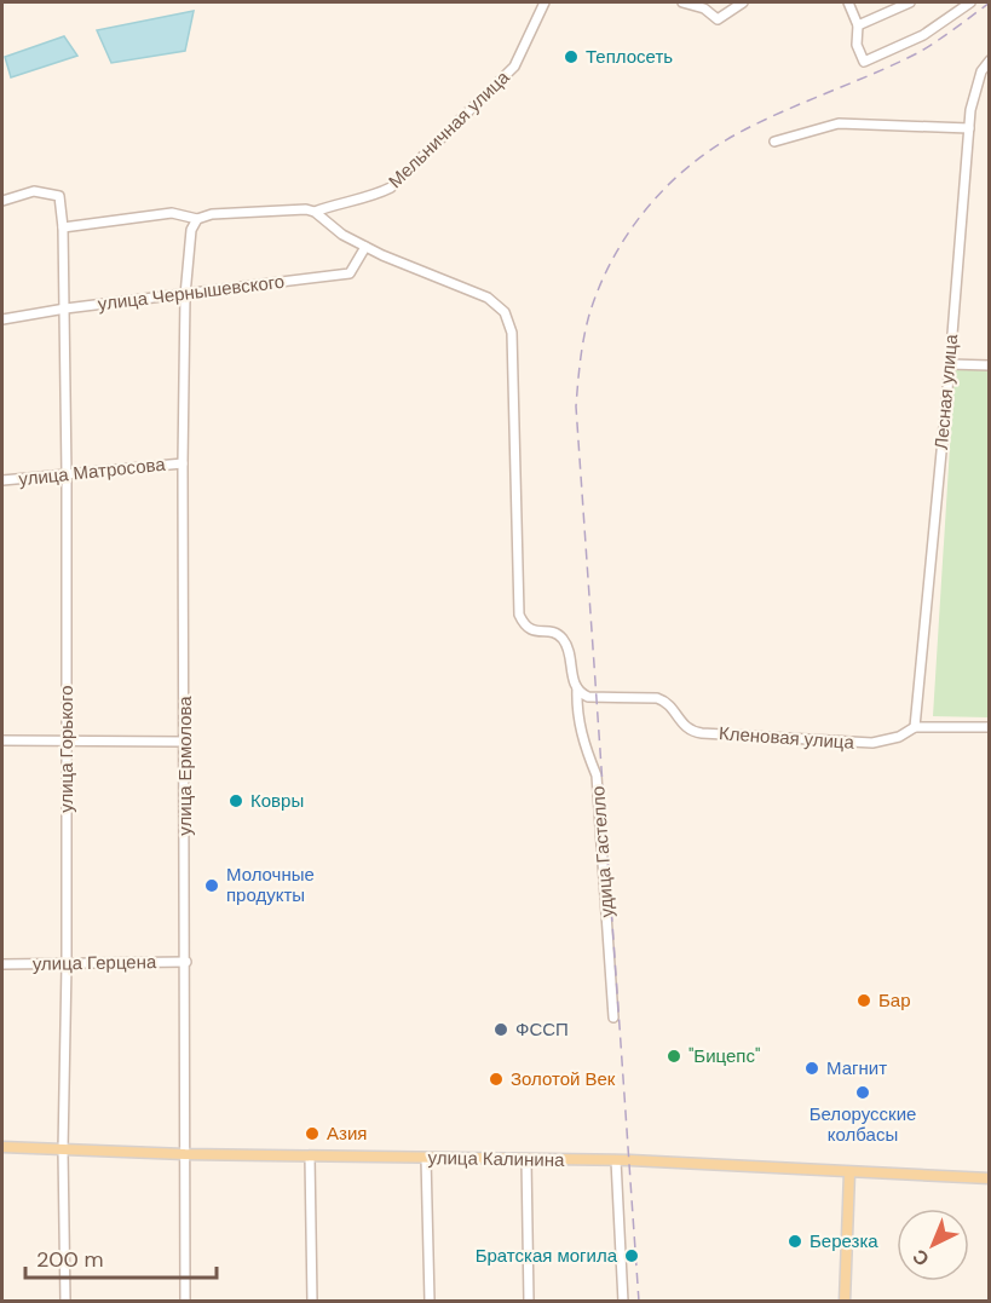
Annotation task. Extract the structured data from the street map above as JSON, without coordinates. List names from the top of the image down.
{
  "streets": {
    "main road": ["улица Калинина"],
    "street": [
      "Мельничная улица",
      "улица Чернышевского",
      "Лесная улица",
      "улица Матросова",
      "Кленовая улица",
      "улица Горького",
      "улица Ермолова",
      "удица Гастелло",
      "улица Герцена"
    ]
  },
  "crossings": [
    ["Мельничная улица", "улица Горького"],
    ["Мельничная улица", "улица Ермолова"],
    ["улица Чернышевского", "улица Горького"],
    ["улица Чернышевского", "улица Ермолова"],
    ["улица Чернышевского", "удица Гастелло"],
    ["Лесная улица", "Кленовая улица"],
    ["улица Матросова", "улица Горького"],
    ["улица Матросова", "улица Ермолова"],
    ["Кленовая улица", "удица Гастелло"],
    ["улица Горького", "улица Герцена"],
    ["улица Горького", "улица Калинина"],
    ["улица Ермолова", "улица Герцена"],
    ["улица Ермолова", "улица Калинина"]
  ],
  "places": [
    "Теплосеть",
    "Ковры",
    "Молочные продукты",
    "Бар",
    "ФССП",
    "\"Бицепс\"",
    "Магнит",
    "Золотой Век",
    "Белорусские колбасы",
    "Азия",
    "Березка",
    "Братская могила"
  ],
  "scale_bar": "200 m",
  "north": "bottom left"
}
